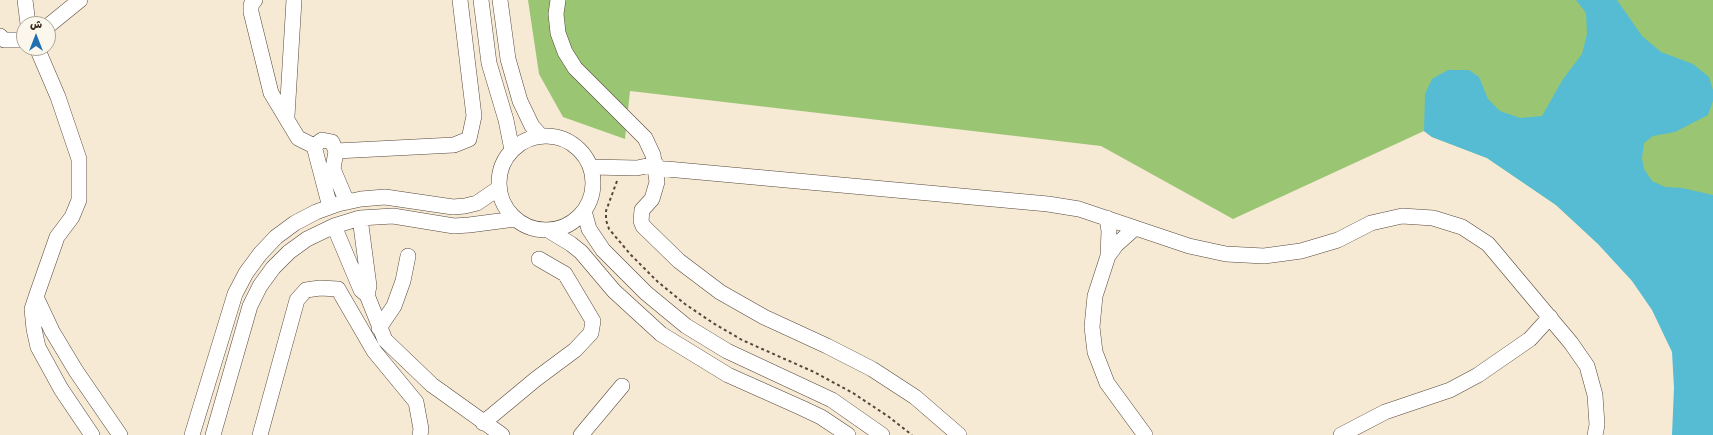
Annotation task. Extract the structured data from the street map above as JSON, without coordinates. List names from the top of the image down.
{
  "north": "top"
}
